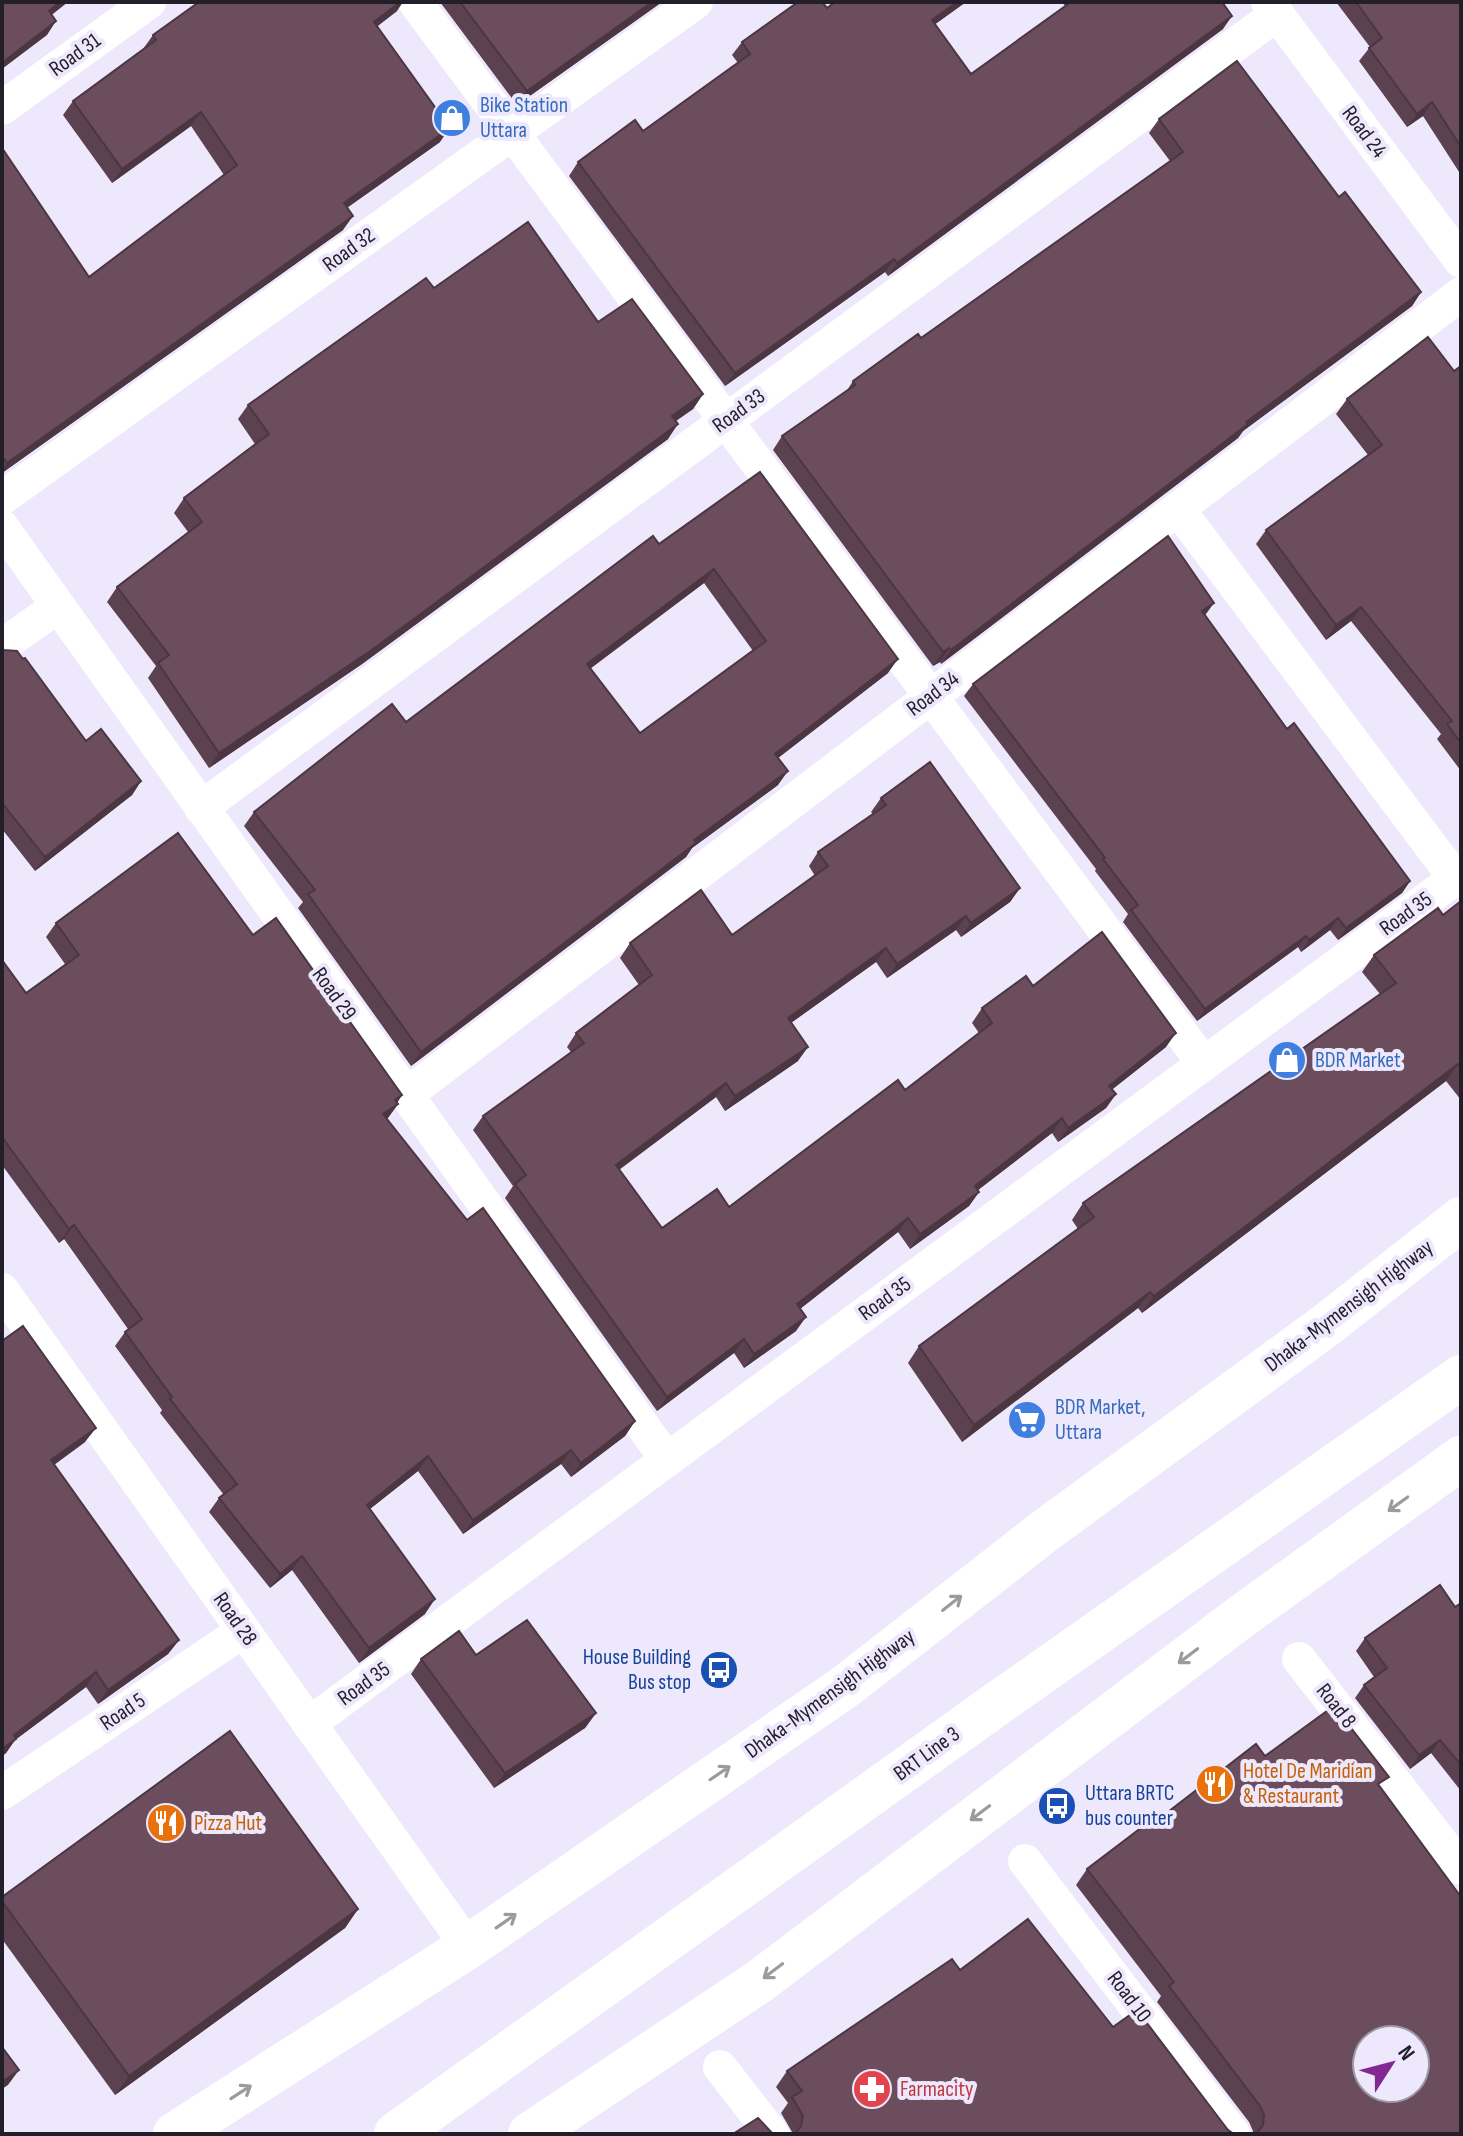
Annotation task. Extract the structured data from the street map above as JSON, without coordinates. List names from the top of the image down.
{
  "streets": {
    "highway": ["Dhaka-Mymensigh Highway", "BRT Line 3"],
    "street": [
      "Road 31",
      "Road 24",
      "Road 32",
      "Road 33",
      "Road 34",
      "Road 35",
      "Road 29",
      "Road 28",
      "Road 8",
      "Road 5",
      "Road 10"
    ]
  },
  "crossings": [
    ["Road 24", "Road 33"],
    ["Road 33", "Road 29"],
    ["Road 34", "Road 29"],
    ["Road 35", "Road 29"],
    ["Road 35", "Road 28"],
    ["Dhaka-Mymensigh Highway", "Road 28"],
    ["Road 28", "Road 5"]
  ],
  "places": {
    "shop": ["Bike Station Uttara", "BDR Market"],
    "supermarket": ["BDR Market, Uttara"],
    "bus stop": ["House Building Bus stop", "Uttara BRTC bus counter"],
    "restaurant": ["Hotel De Maridian & Restaurant", "Pizza Hut"],
    "pharmacy": ["Farmacity"]
  },
  "north": "top right"
}
